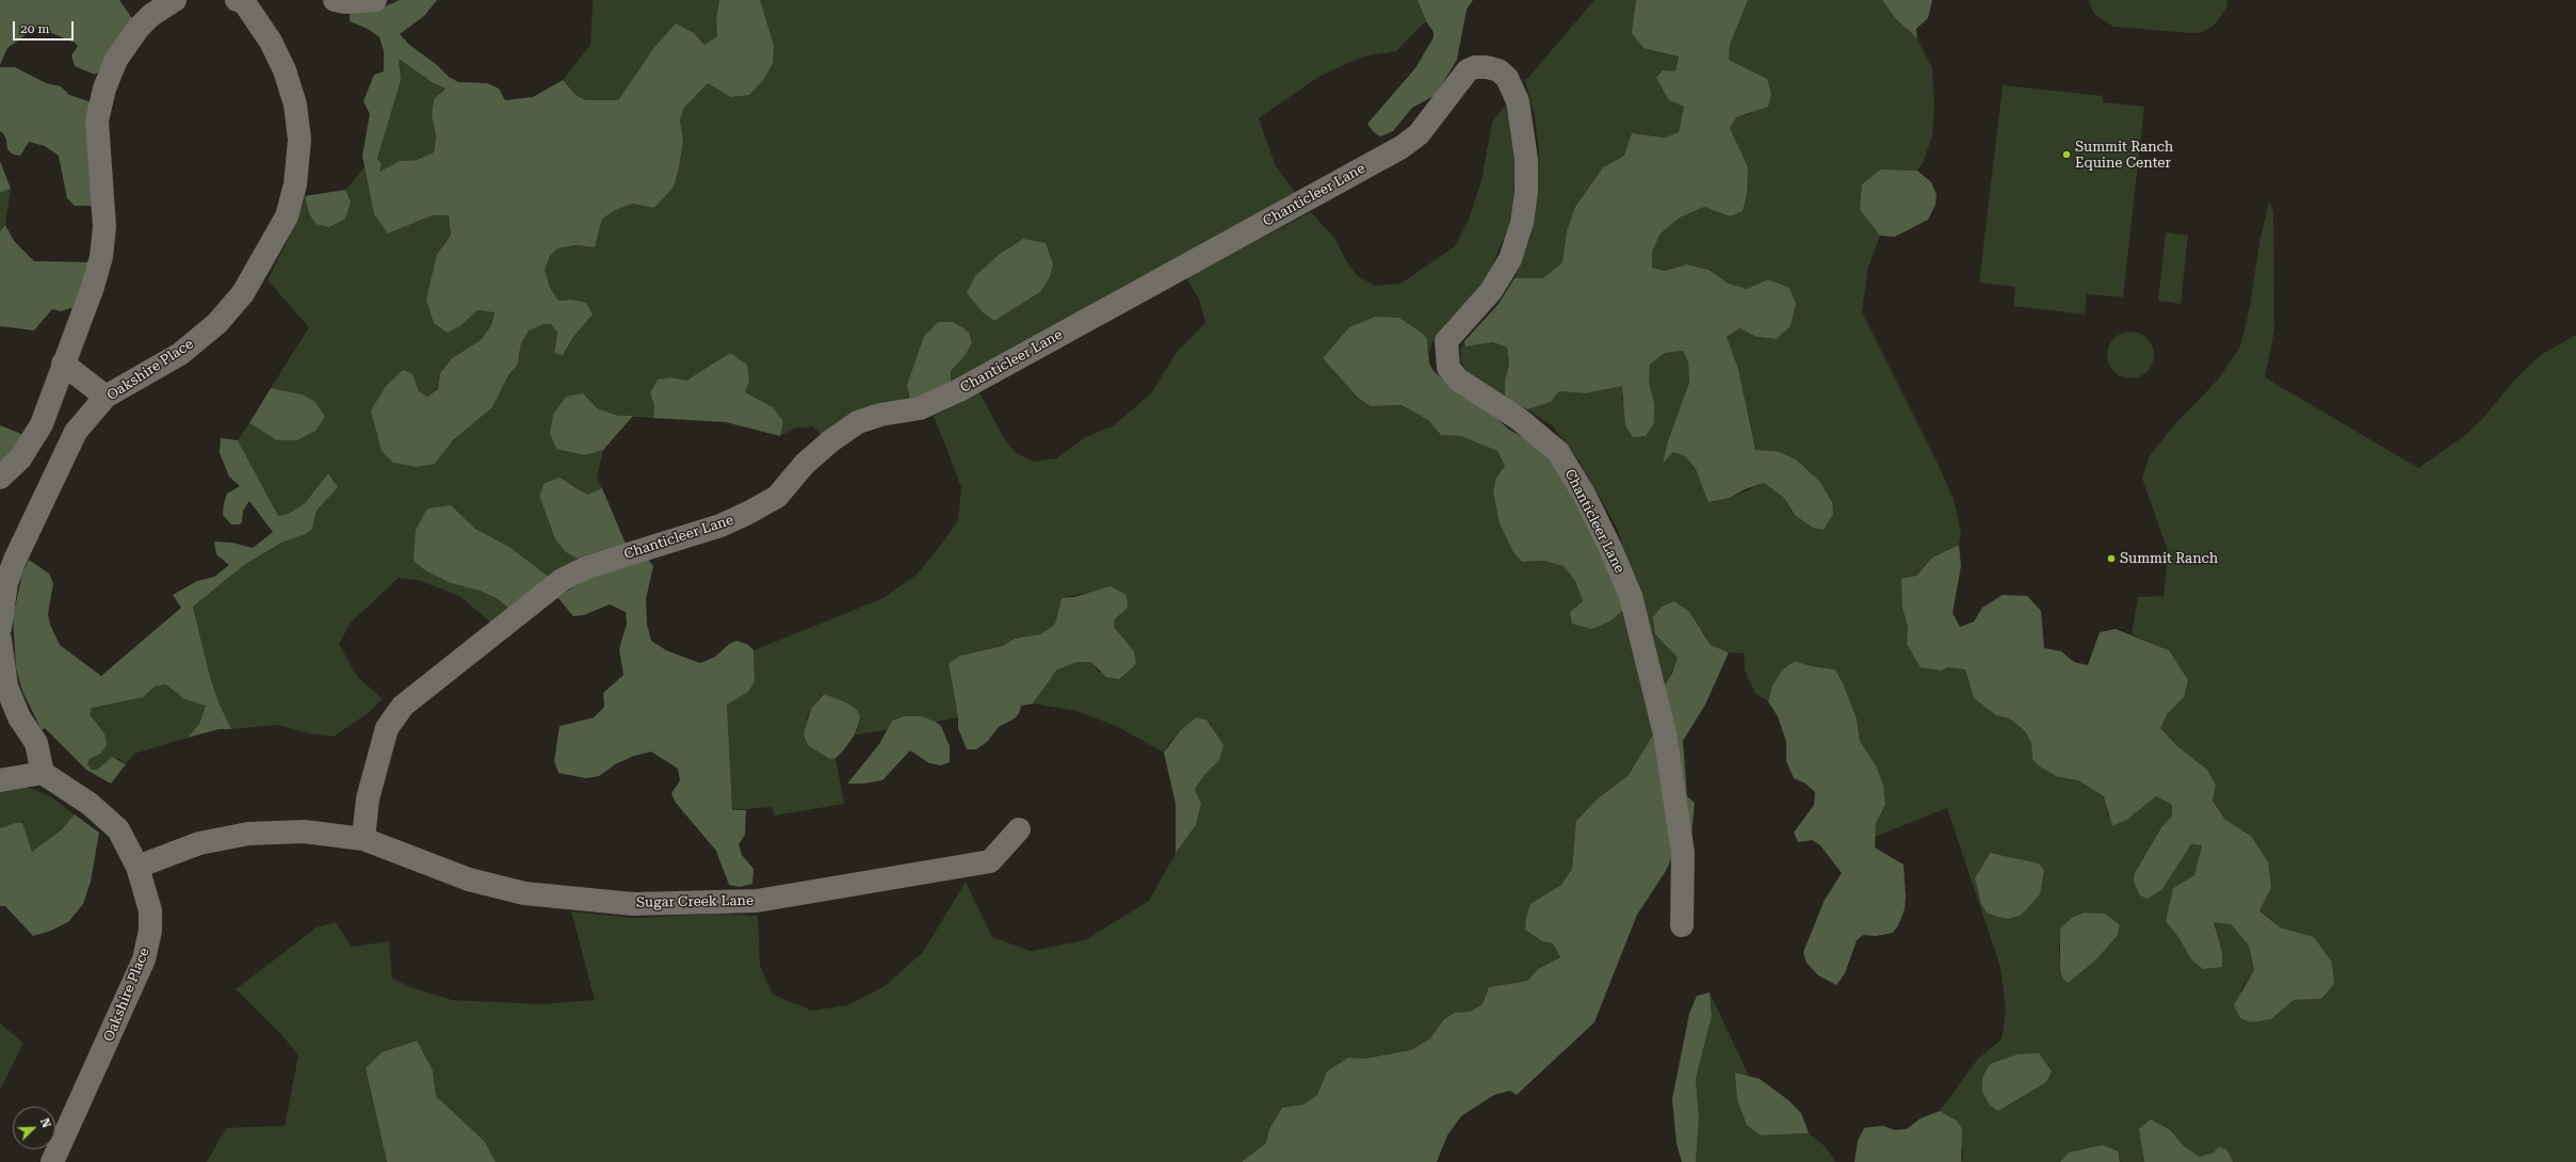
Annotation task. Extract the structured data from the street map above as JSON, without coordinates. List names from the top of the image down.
{
  "streets": {
    "street": ["Chanticleer Lane", "Oakshire Place", "Sugar Creek Lane"]
  },
  "crossings": [
    ["Chanticleer Lane", "Sugar Creek Lane"],
    ["Oakshire Place", "Sugar Creek Lane"]
  ],
  "places": ["Summit Ranch Equine Center", "Summit Ranch"],
  "scale_bar": "20 m",
  "north": "top right"
}
